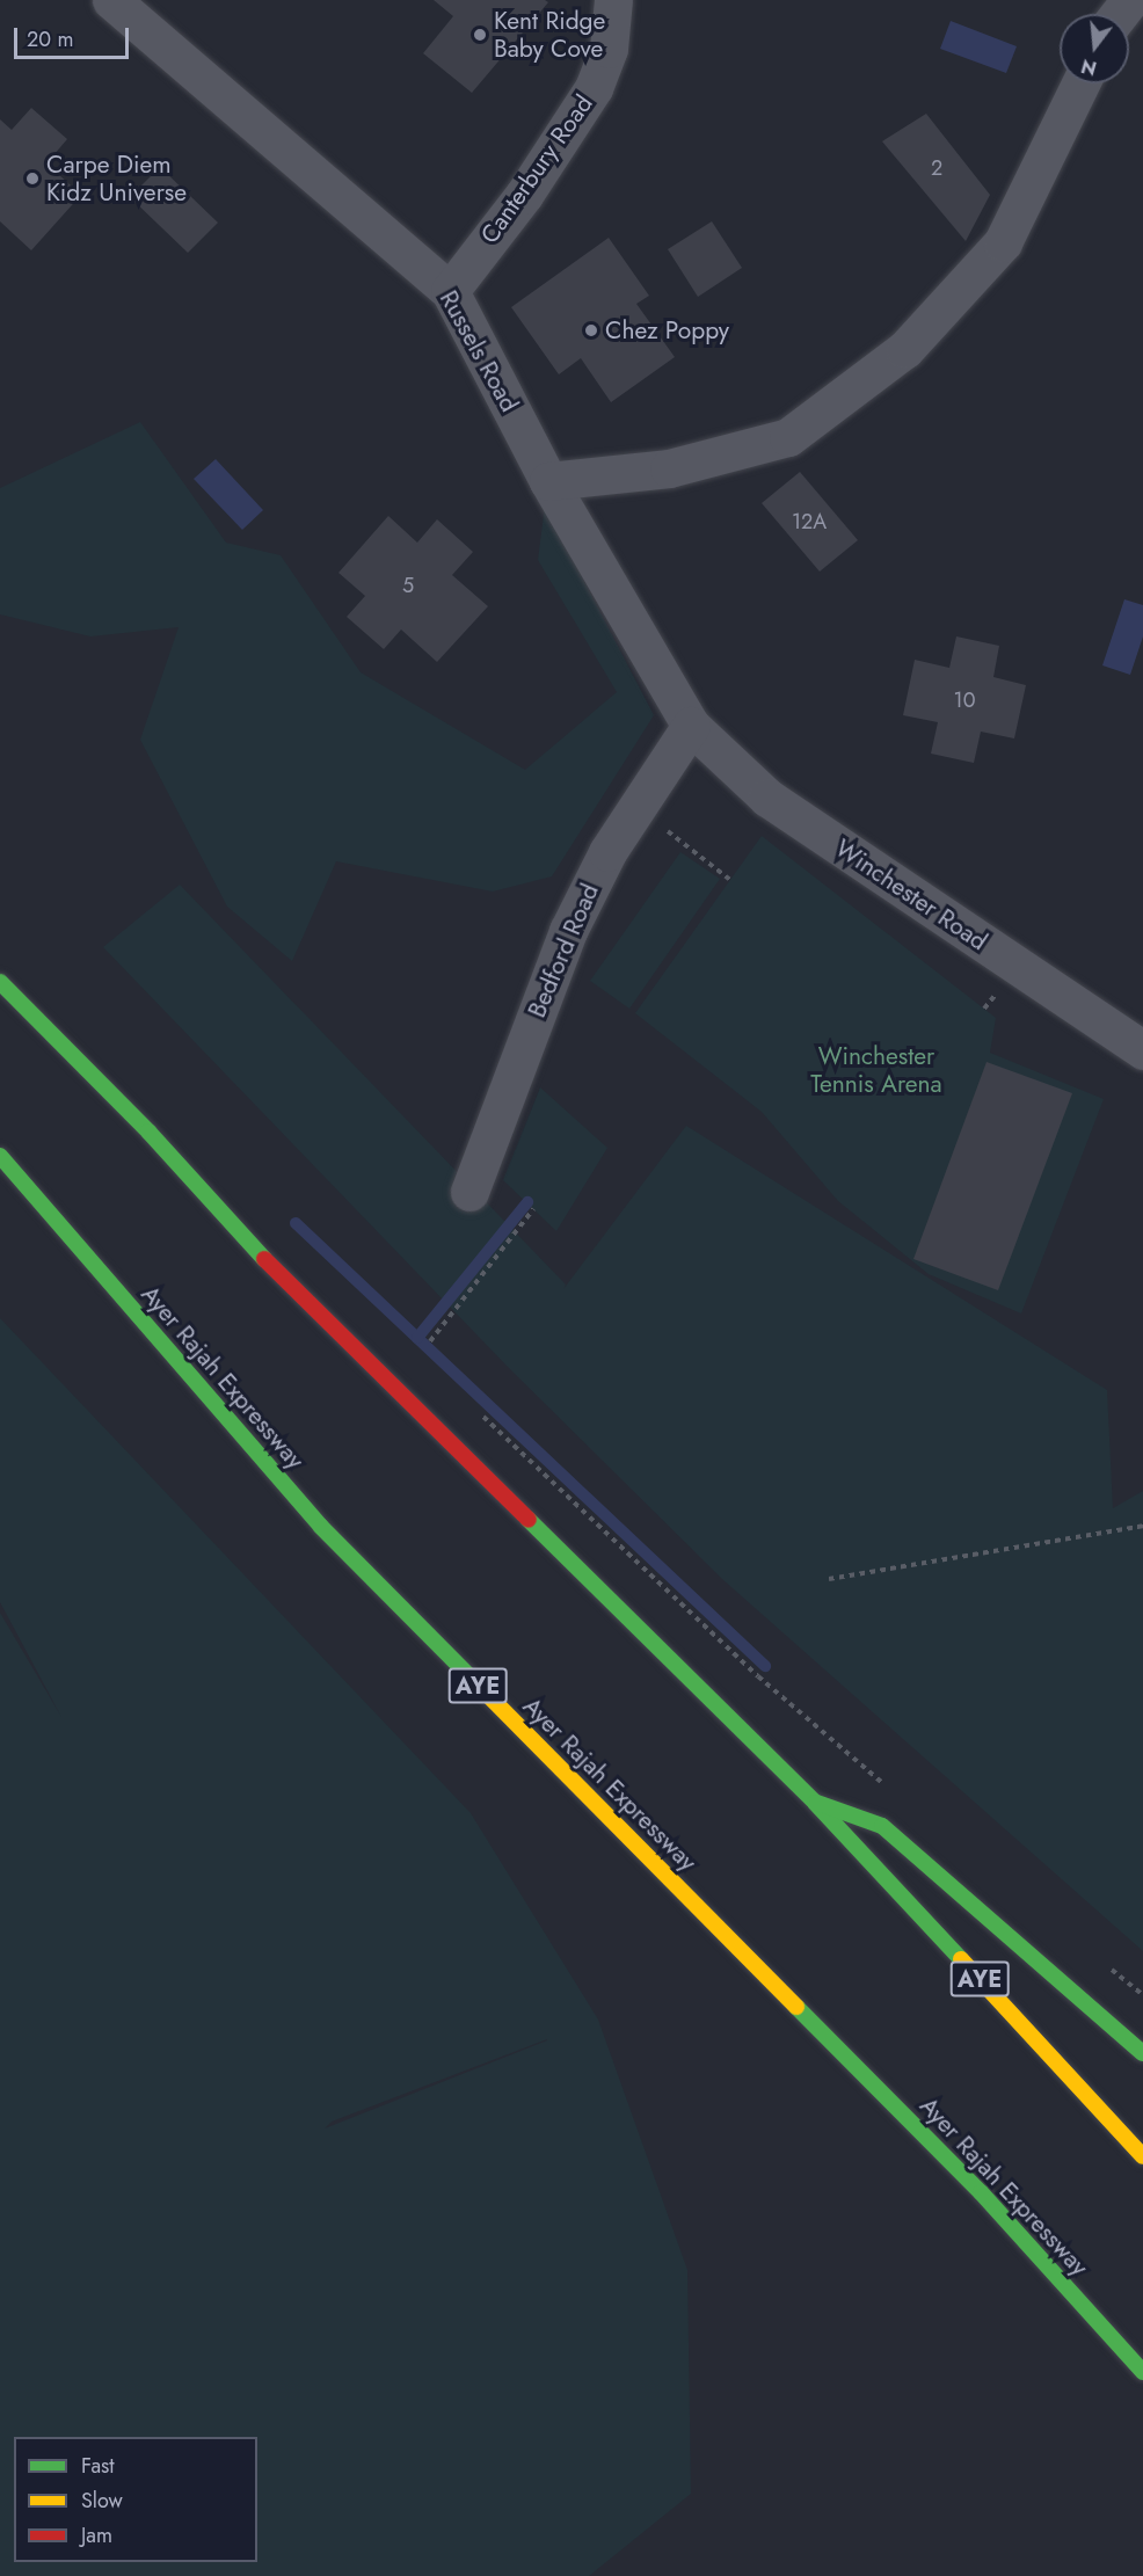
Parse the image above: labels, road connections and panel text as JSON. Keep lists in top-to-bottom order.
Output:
{
  "streets": {
    "highway": ["Ayer Rajah Expressway", "AYE"],
    "street": [
      "Canterbury Road",
      "Russels Road",
      "Winchester Road",
      "Bedford Road"
    ]
  },
  "crossings": [
    ["Canterbury Road", "Russels Road"],
    ["Russels Road", "Winchester Road"],
    ["Russels Road", "Bedford Road"],
    ["Winchester Road", "Bedford Road"]
  ],
  "parks": ["Winchester Tennis Arena"],
  "places": ["Kent Ridge Baby Cove", "Carpe Diem Kidz Universe", "Chez Poppy"],
  "house_numbers": [
    "2",
    "12A",
    "5",
    "10"
  ],
  "legend": ["Fast", "Slow", "Jam"],
  "scale_bar": "20 m",
  "north": "bottom"
}
